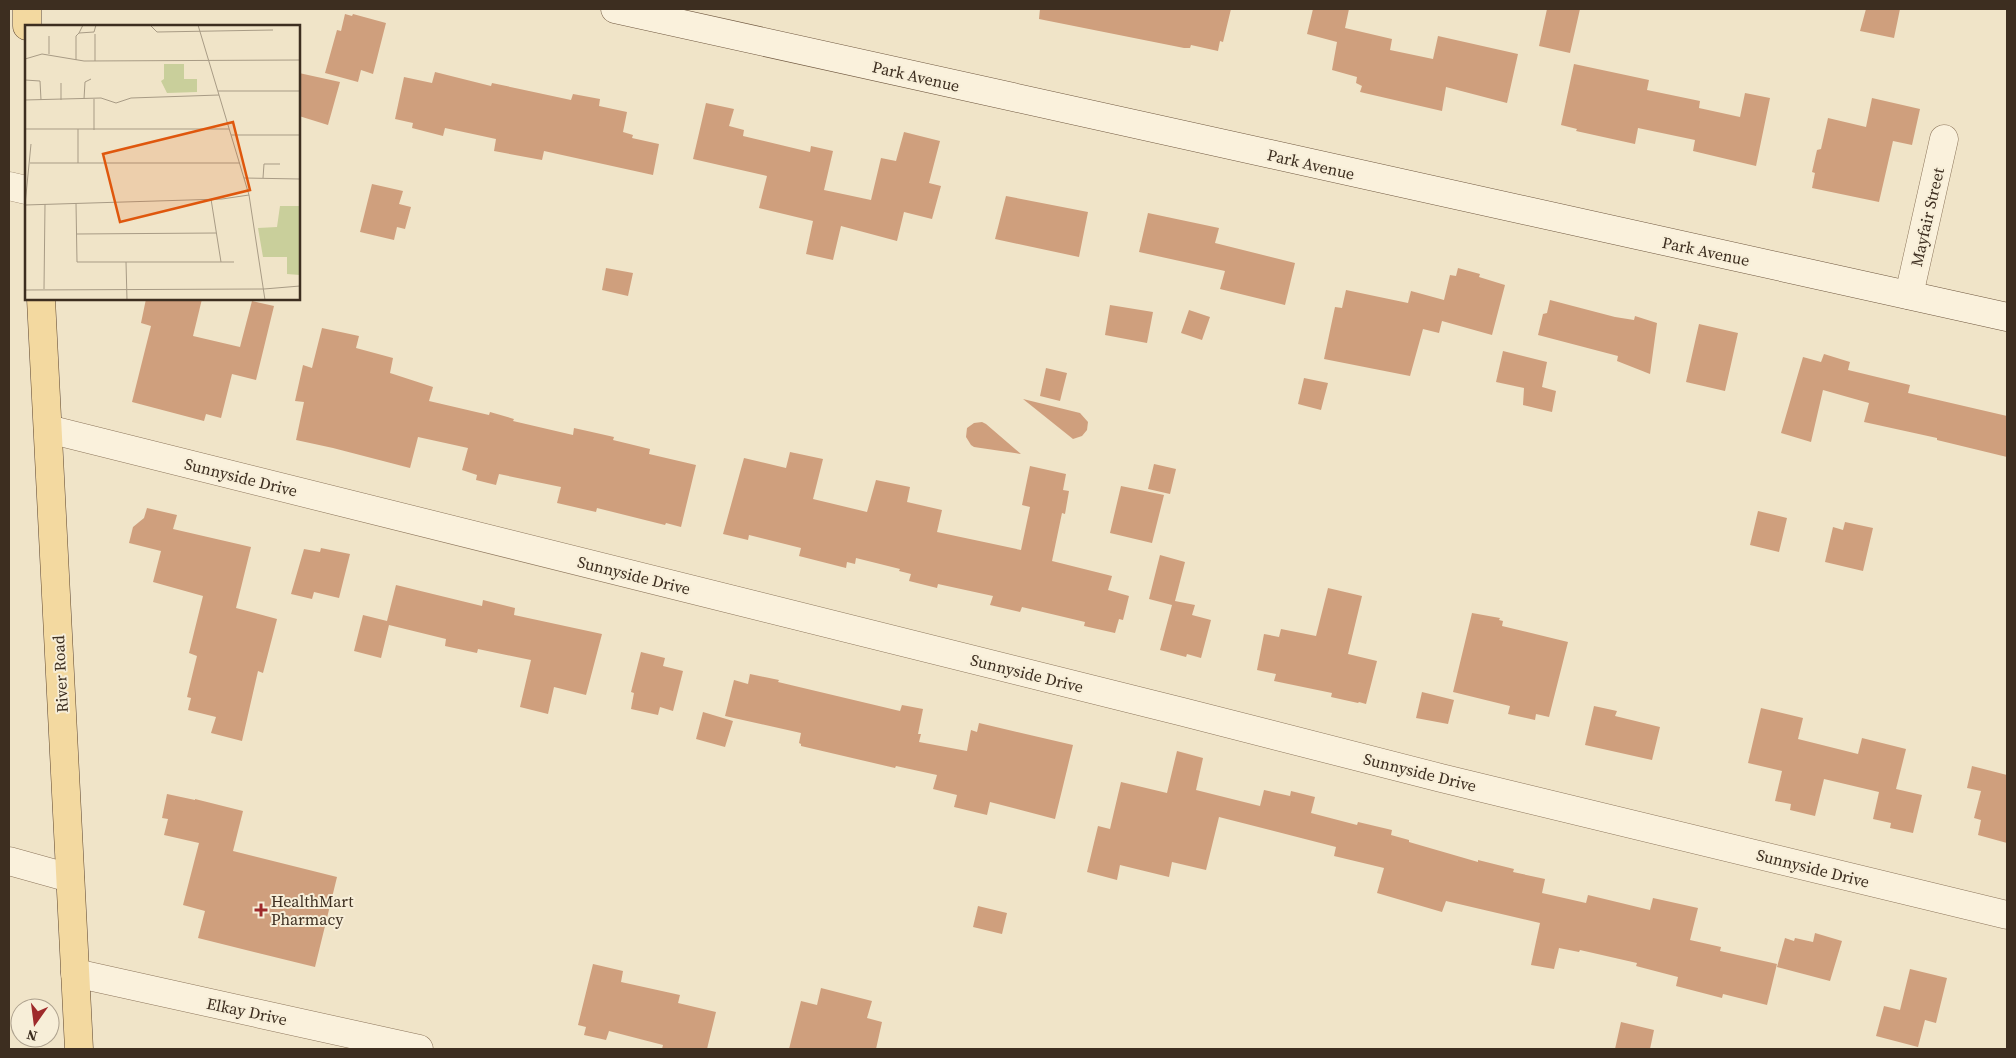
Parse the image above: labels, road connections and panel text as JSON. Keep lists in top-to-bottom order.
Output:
{
  "streets": {
    "main road": ["River Road"],
    "street": [
      "Park Avenue",
      "Mayfair Street",
      "Sunnyside Drive",
      "Elkay Drive"
    ]
  },
  "crossings": [
    ["Park Avenue", "Mayfair Street"],
    ["Sunnyside Drive", "River Road"],
    ["River Road", "Elkay Drive"]
  ],
  "places": {
    "health": ["HealthMart Pharmacy"]
  },
  "north": "bottom"
}
